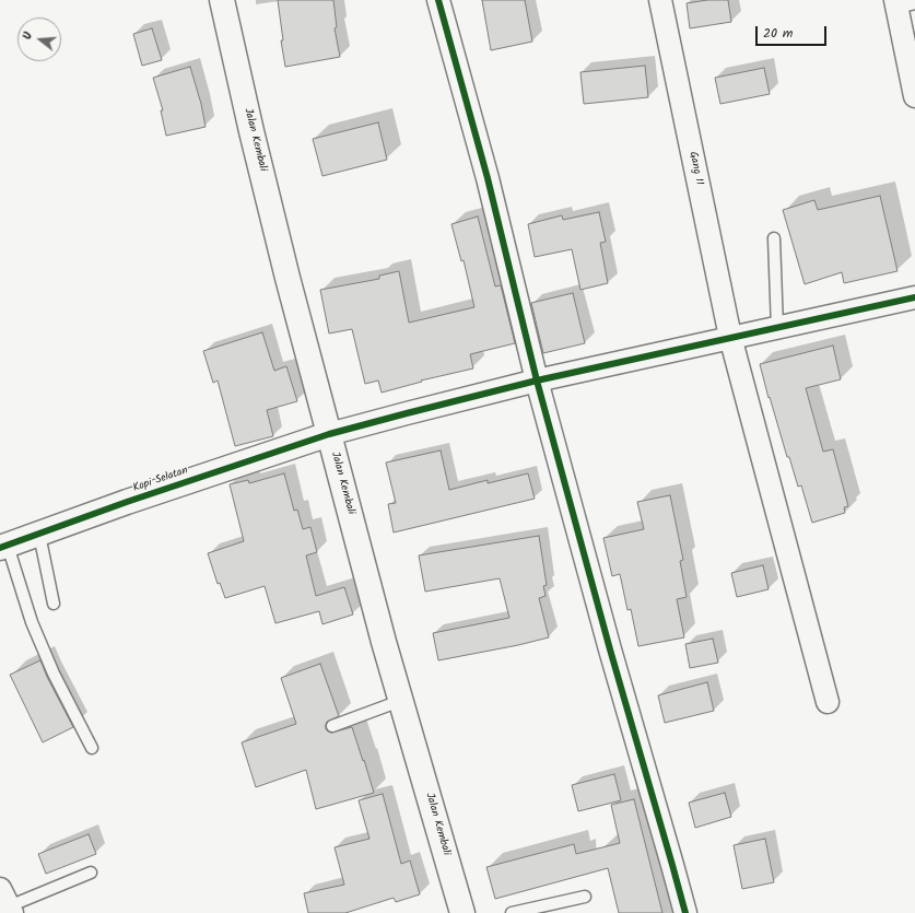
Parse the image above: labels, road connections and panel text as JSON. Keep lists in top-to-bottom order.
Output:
{
  "streets": {
    "street": ["Jalan Kembali", "Gang II", "Kopi Selatan"]
  },
  "crossings": [
    ["Jalan Kembali", "Kopi Selatan"]
  ],
  "scale_bar": "20 m",
  "north": "left"
}
